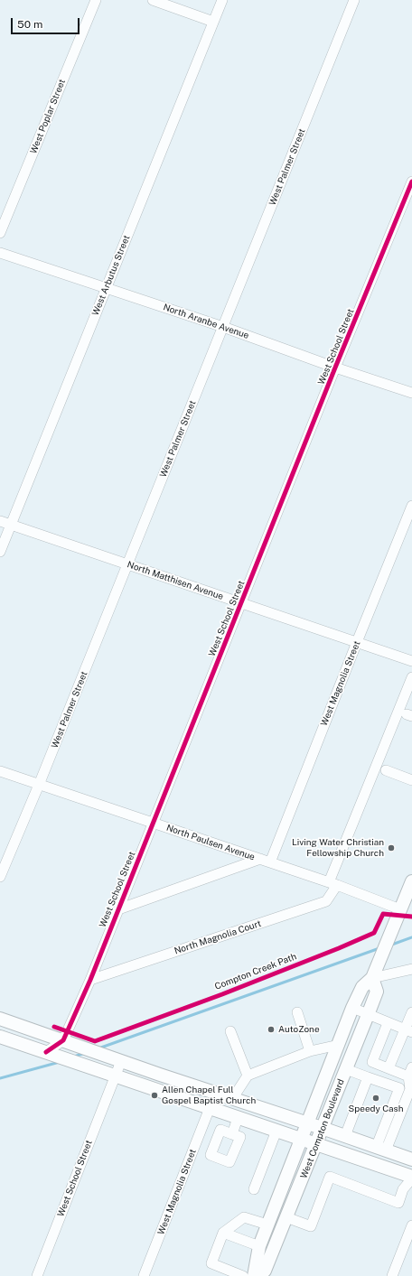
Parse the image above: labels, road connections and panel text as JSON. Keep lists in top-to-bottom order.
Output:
{
  "streets": {
    "main road": ["West Compton Boulevard"],
    "street": [
      "West Poplar Street",
      "West Palmer Street",
      "West Arbutus Street",
      "North Aranbe Avenue",
      "West School Street",
      "North Matthisen Avenue",
      "West Magnolia Street",
      "North Paulsen Avenue",
      "North Magnolia Court"
    ],
    "cycle path": ["Compton Creek Path"]
  },
  "crossings": [
    ["West Palmer Street", "North Aranbe Avenue"],
    ["West Palmer Street", "North Matthisen Avenue"],
    ["West Palmer Street", "North Paulsen Avenue"],
    ["West Arbutus Street", "North Aranbe Avenue"],
    ["West Arbutus Street", "North Matthisen Avenue"],
    ["North Aranbe Avenue", "West School Street"],
    ["West School Street", "North Matthisen Avenue"],
    ["West School Street", "North Paulsen Avenue"],
    ["West School Street", "North Magnolia Court"],
    ["North Matthisen Avenue", "West Magnolia Street"],
    ["West Magnolia Street", "North Paulsen Avenue"],
    ["North Paulsen Avenue", "North Magnolia Court"],
    ["North Paulsen Avenue", "West Compton Boulevard"]
  ],
  "places": [
    "Living Water Christian Fellowship Church",
    "AutoZone",
    "Allen Chapel Full Gospel Baptist Church",
    "Speedy Cash"
  ],
  "scale_bar": "50 m"
}
